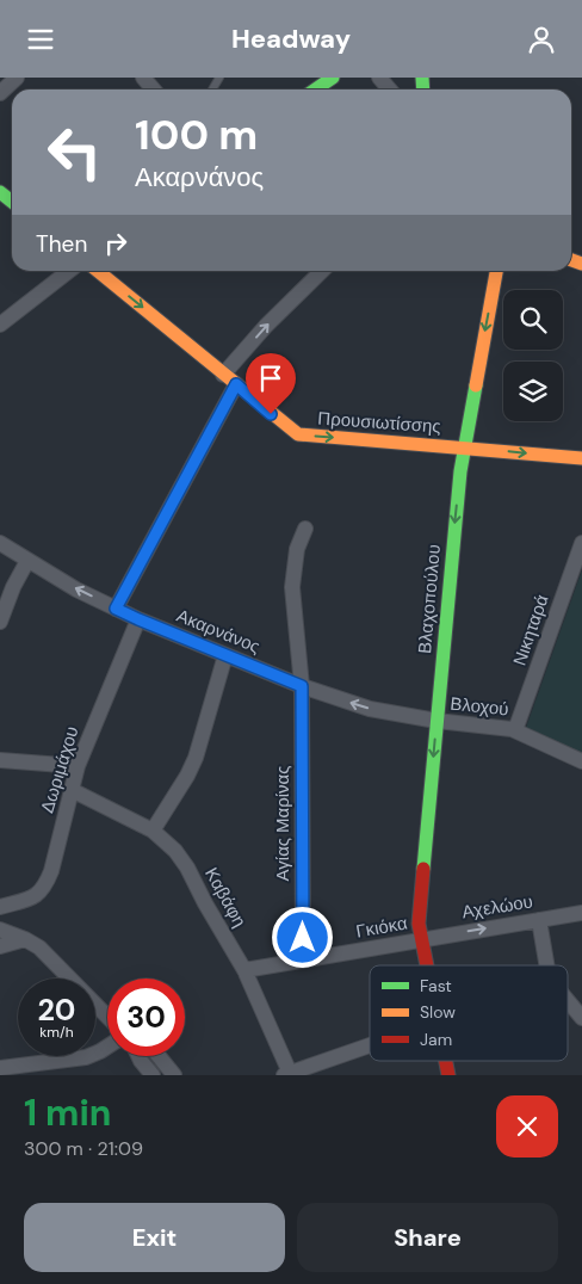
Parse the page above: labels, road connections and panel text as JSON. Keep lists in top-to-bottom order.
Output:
{
  "streets": {
    "street": [
      "Προυσιωτίσσης",
      "Βλαχοπούλου",
      "Νικηταρά",
      "Ακαρνάνος",
      "Βλοχού",
      "Δωριμάχου",
      "Αγίας Μαρίνας",
      "Καβάφη",
      "Αχελώου",
      "Γκιόκα"
    ]
  },
  "crossings": [
    ["Προυσιωτίσσης", "Βλαχοπούλου"],
    ["Βλαχοπούλου", "Ακαρνάνος"],
    ["Βλαχοπούλου", "Βλοχού"],
    ["Βλαχοπούλου", "Αχελώου"],
    ["Βλαχοπούλου", "Γκιόκα"],
    ["Νικηταρά", "Βλοχού"],
    ["Ακαρνάνος", "Βλοχού"],
    ["Ακαρνάνος", "Δωριμάχου"],
    ["Ακαρνάνος", "Αγίας Μαρίνας"],
    ["Δωριμάχου", "Καβάφη"],
    ["Αγίας Μαρίνας", "Γκιόκα"],
    ["Καβάφη", "Γκιόκα"],
    ["Αχελώου", "Γκιόκα"]
  ],
  "one_way": [
    "Προυσιωτίσσης",
    "Βλαχοπούλου",
    "Ακαρνάνος",
    "Αχελώου"
  ],
  "legend": ["Fast", "Slow", "Jam"],
  "page": {
    "header": "Headway",
    "turn": ["100 m", "Ακαρνάνος"],
    "then": "Then",
    "speed": "20 km/h",
    "limit": "30",
    "heading": ["1 min", "300 m · 21:09"],
    "buttons": ["Exit", "Share"]
  }
}
